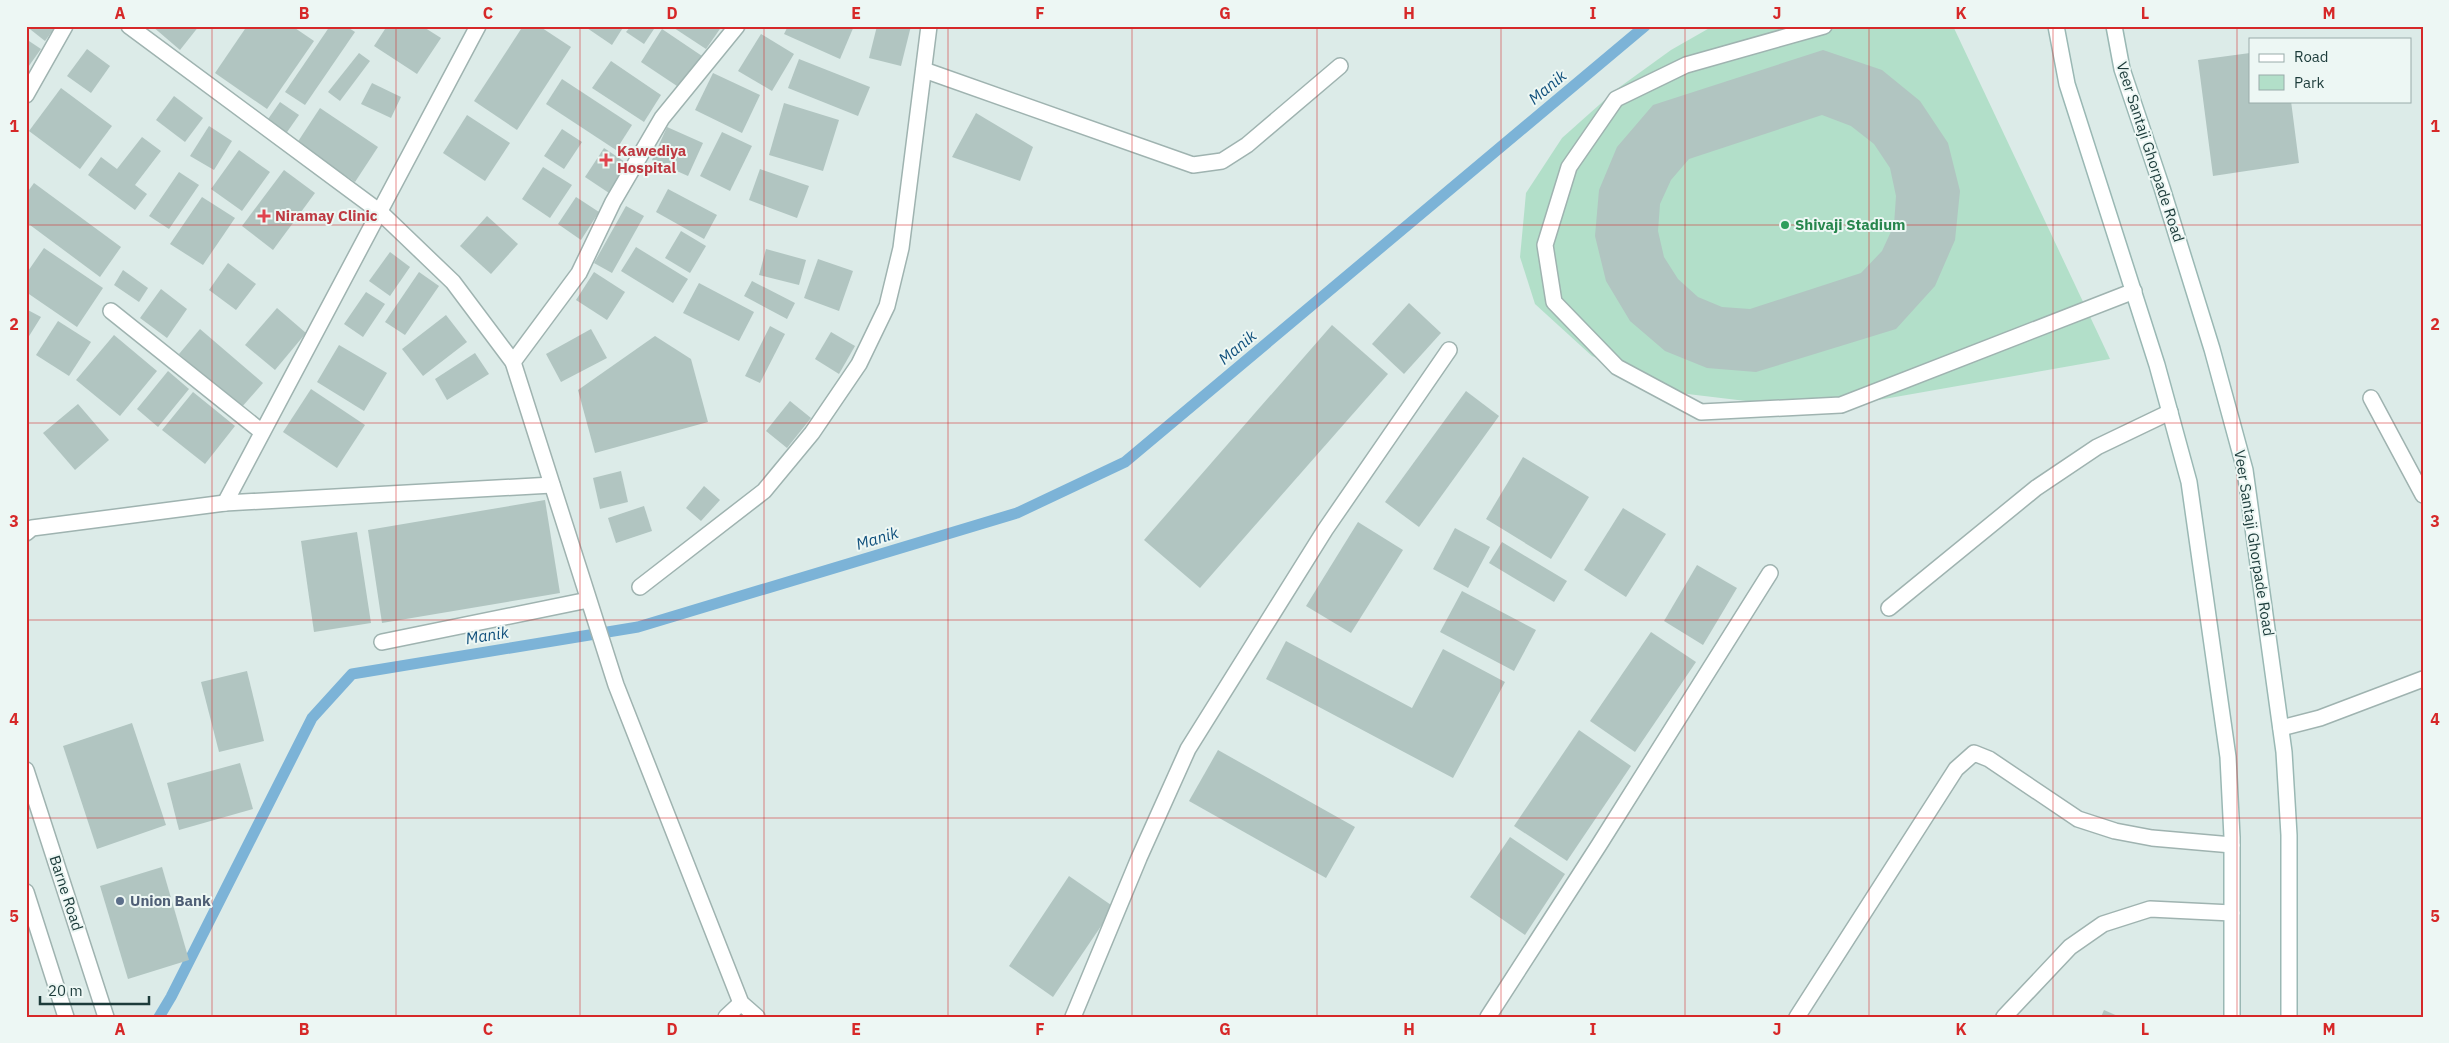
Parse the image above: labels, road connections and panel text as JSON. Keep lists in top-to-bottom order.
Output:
{
  "streets": {
    "street": ["Veer Santaji Ghorpade Road", "Barne Road"]
  },
  "water": ["Manik"],
  "places": {
    "health": ["Kawediya Hospital", "Niramay Clinic"],
    "other": ["Shivaji Stadium", "Union Bank"]
  },
  "legend": ["Road", "Park"],
  "scale_bar": "20 m",
  "grid": {
    "columns": [
      "A",
      "B",
      "C",
      "D",
      "E",
      "F",
      "G",
      "H",
      "I",
      "J",
      "K",
      "L",
      "M"
    ],
    "rows": [
      "1",
      "2",
      "3",
      "4",
      "5"
    ]
  }
}
